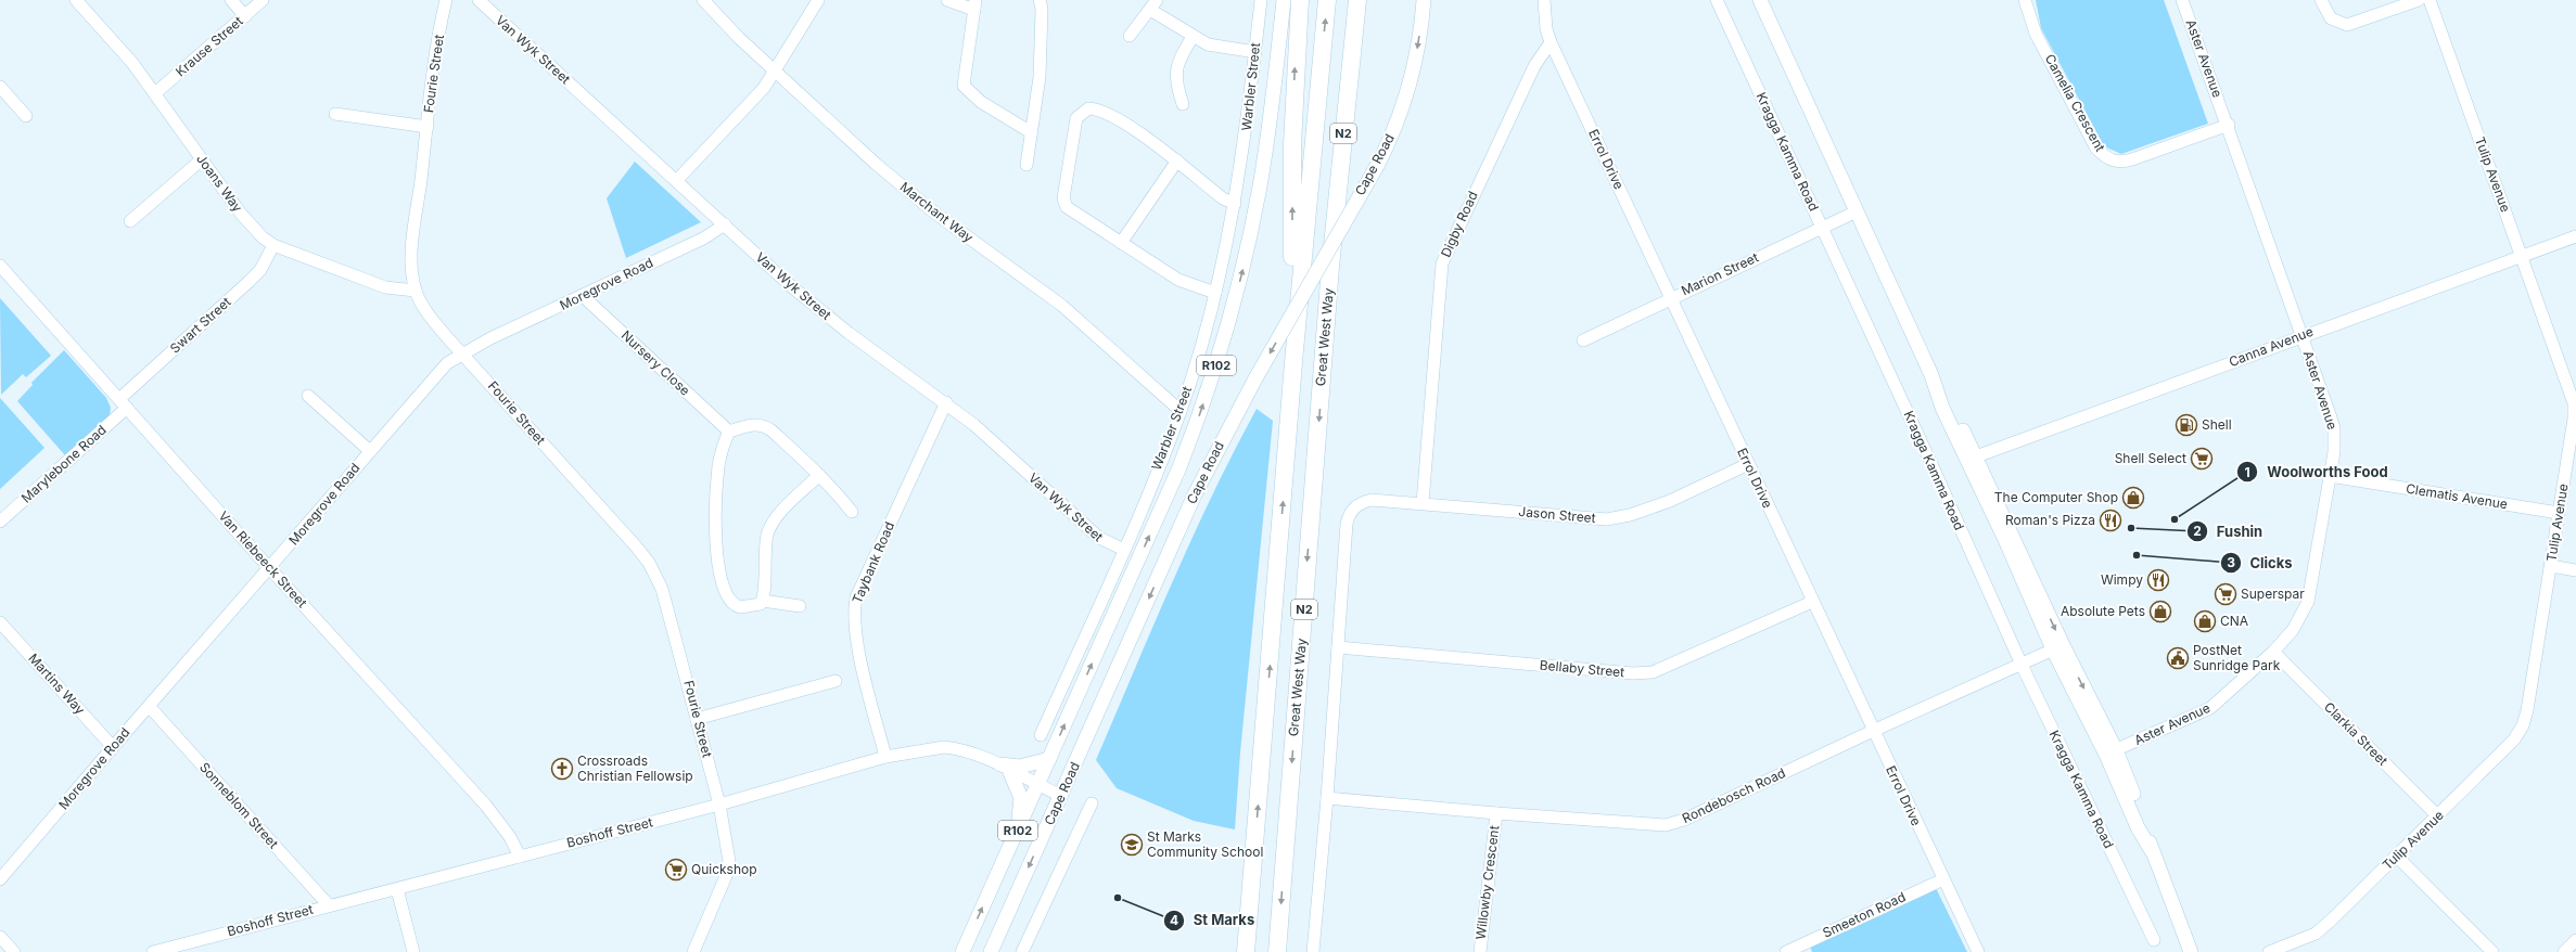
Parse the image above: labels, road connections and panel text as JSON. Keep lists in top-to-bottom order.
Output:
{
  "streets": {
    "highway": ["N2", "Great West Way"],
    "main road": ["Cape Road", "R102"],
    "street": [
      "Krause Street",
      "Van Wyk Street",
      "Aster Avenue",
      "Fourie Street",
      "Warbler Street",
      "Camelia Crescent",
      "Kragga Kamma Road",
      "Errol Drive",
      "Tulip Avenue",
      "Joans Way",
      "Marchant Way",
      "Digby Road",
      "Marion Street",
      "Moregrove Road",
      "Swart Street",
      "Canna Avenue",
      "Nursery Close",
      "Marylebone Road",
      "Clematis Avenue",
      "Jason Street",
      "Van Riebeeck Street",
      "Taybank Road",
      "Bellaby Street",
      "Martins Way",
      "Clarkia Street",
      "Rondebosch Road",
      "Sonneblom Street",
      "Boshoff Street",
      "Willowby Crescent",
      "Smeeton Road"
    ]
  },
  "crossings": [
    ["Krause Street", "Joans Way"],
    ["Van Wyk Street", "Warbler Street"],
    ["Van Wyk Street", "Moregrove Road"],
    ["Van Wyk Street", "Taybank Road"],
    ["Aster Avenue", "Camelia Crescent"],
    ["Aster Avenue", "Canna Avenue"],
    ["Aster Avenue", "Clematis Avenue"],
    ["Aster Avenue", "Clarkia Street"],
    ["Fourie Street", "Joans Way"],
    ["Fourie Street", "Moregrove Road"],
    ["Fourie Street", "Boshoff Street"],
    ["Warbler Street", "Marchant Way"],
    ["N2", "Great West Way"],
    ["Kragga Kamma Road", "Marion Street"],
    ["Kragga Kamma Road", "Rondebosch Road"],
    ["Errol Drive", "Digby Road"],
    ["Errol Drive", "Marion Street"],
    ["Errol Drive", "Jason Street"],
    ["Errol Drive", "Bellaby Street"],
    ["Errol Drive", "Rondebosch Road"],
    ["Errol Drive", "Smeeton Road"],
    ["Cape Road", "Boshoff Street"],
    ["Tulip Avenue", "Canna Avenue"],
    ["Tulip Avenue", "Clematis Avenue"],
    ["Tulip Avenue", "Clarkia Street"],
    ["Joans Way", "Swart Street"],
    ["Digby Road", "Jason Street"],
    ["Moregrove Road", "Nursery Close"],
    ["Moregrove Road", "Van Riebeeck Street"],
    ["Moregrove Road", "Martins Way"],
    ["Moregrove Road", "Sonneblom Street"],
    ["Swart Street", "Marylebone Road"],
    ["Swart Street", "Van Riebeeck Street"],
    ["Marylebone Road", "Van Riebeeck Street"],
    ["Jason Street", "Bellaby Street"],
    ["Van Riebeeck Street", "Boshoff Street"],
    ["Taybank Road", "Boshoff Street"],
    ["Rondebosch Road", "Willowby Crescent"],
    ["Sonneblom Street", "Boshoff Street"]
  ],
  "places": {
    "fuel station": ["Shell"],
    "supermarket": ["Shell Select", "Superspar", "Quickshop"],
    "shop": ["The Computer Shop", "Absolute Pets", "CNA"],
    "other": [
      "Woolworths Food",
      "Fushin",
      "Clicks",
      "St Marks"
    ],
    "restaurant": ["Roman's Pizza", "Wimpy"],
    "public building": ["PostNet Sunridge Park"],
    "church": ["Crossroads Christian Fellowsip"],
    "school or university": ["St Marks Community School"]
  }
}
